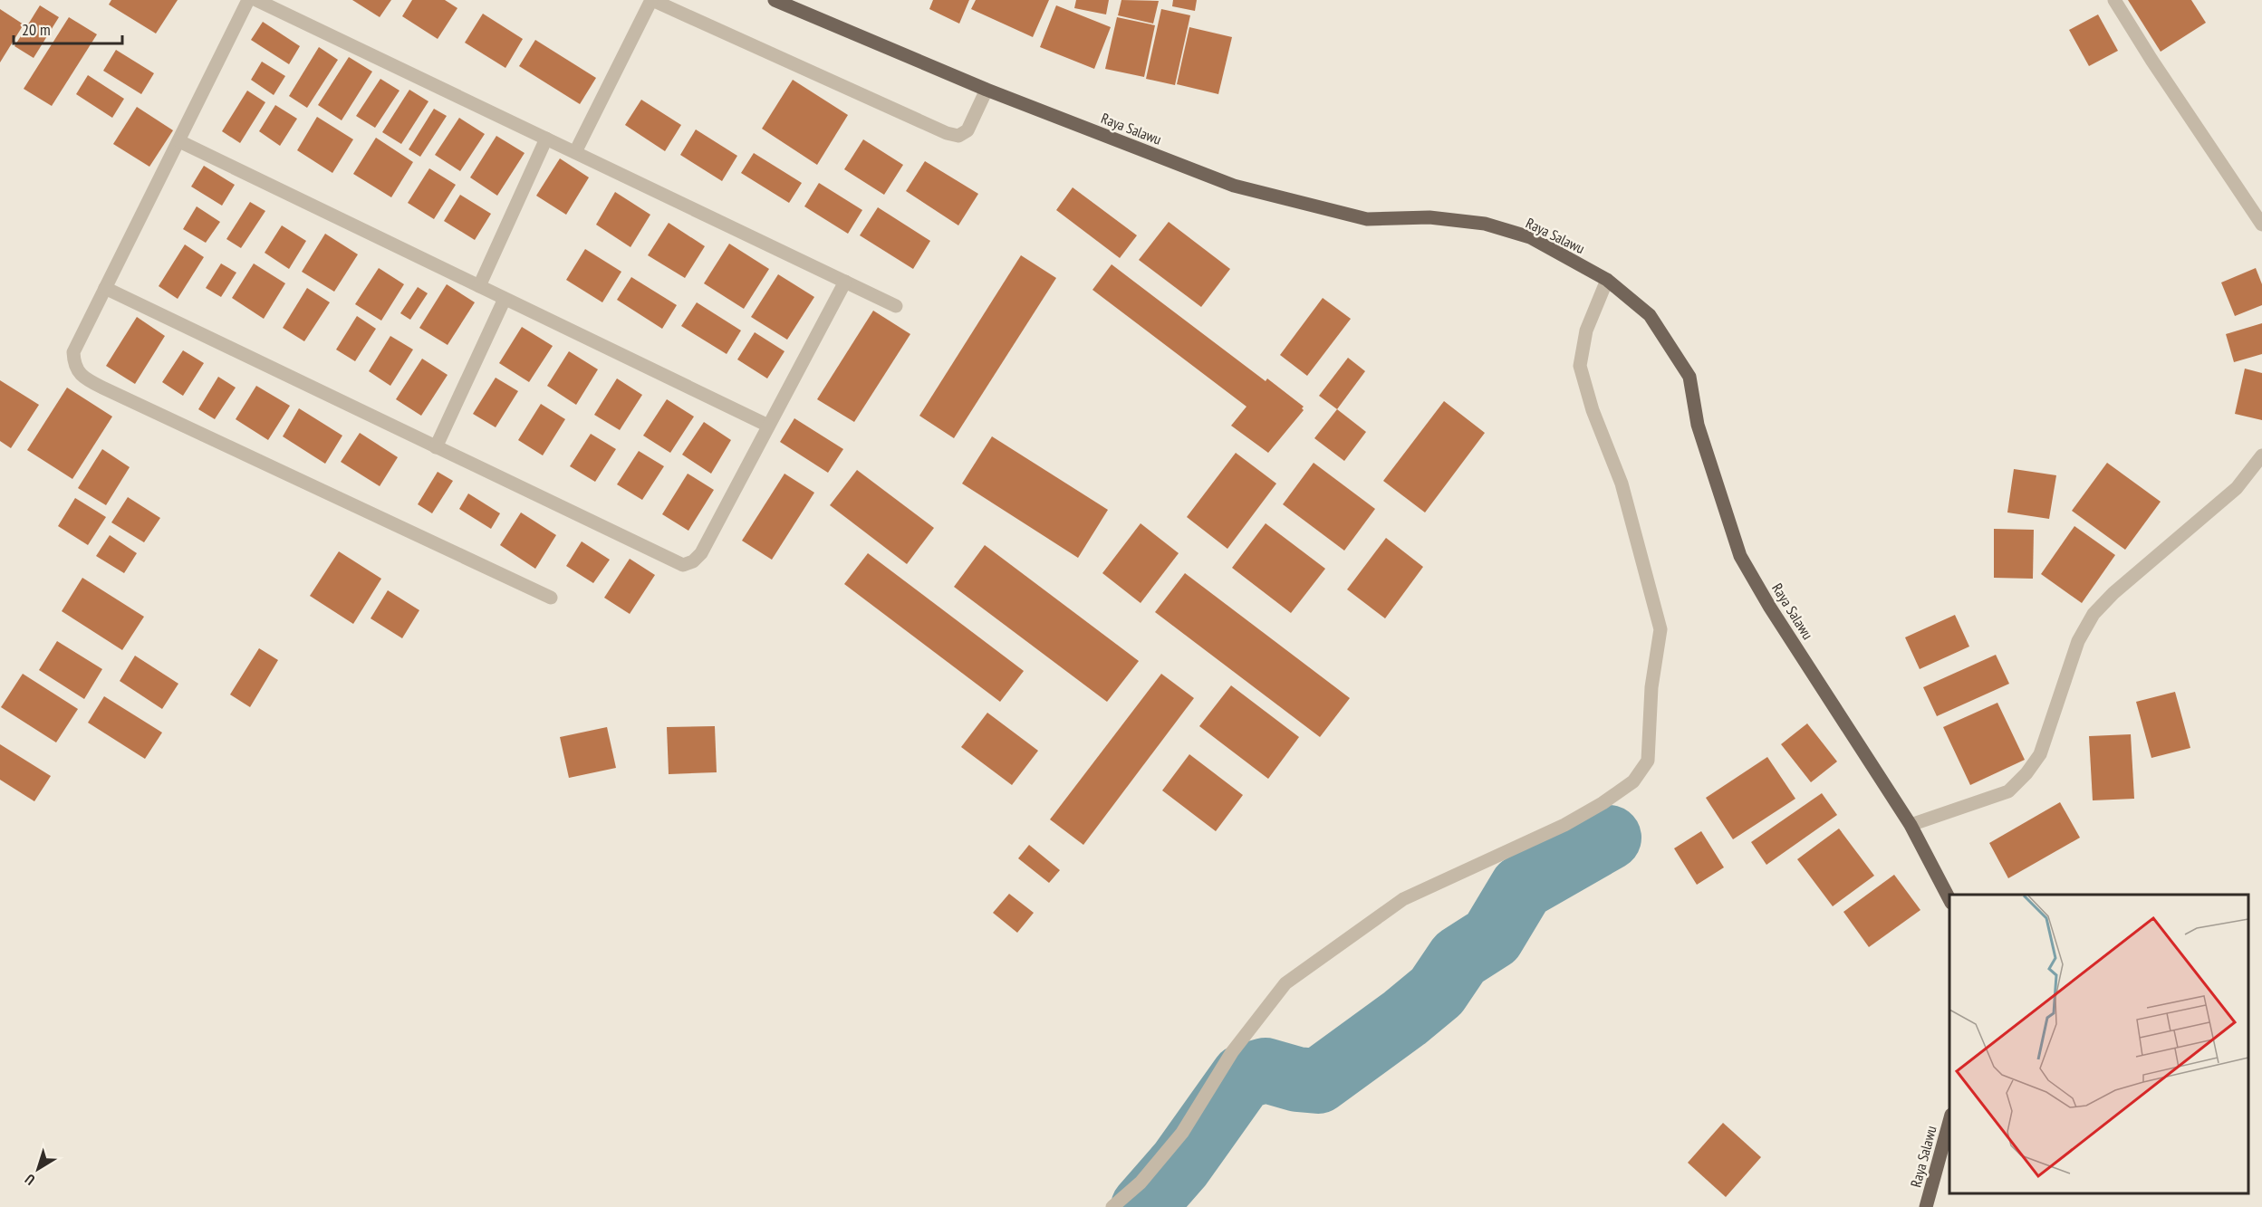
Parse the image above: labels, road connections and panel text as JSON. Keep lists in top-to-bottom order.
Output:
{
  "streets": {
    "main road": ["Raya Salawu"]
  },
  "scale_bar": "20 m",
  "north": "bottom left"
}
